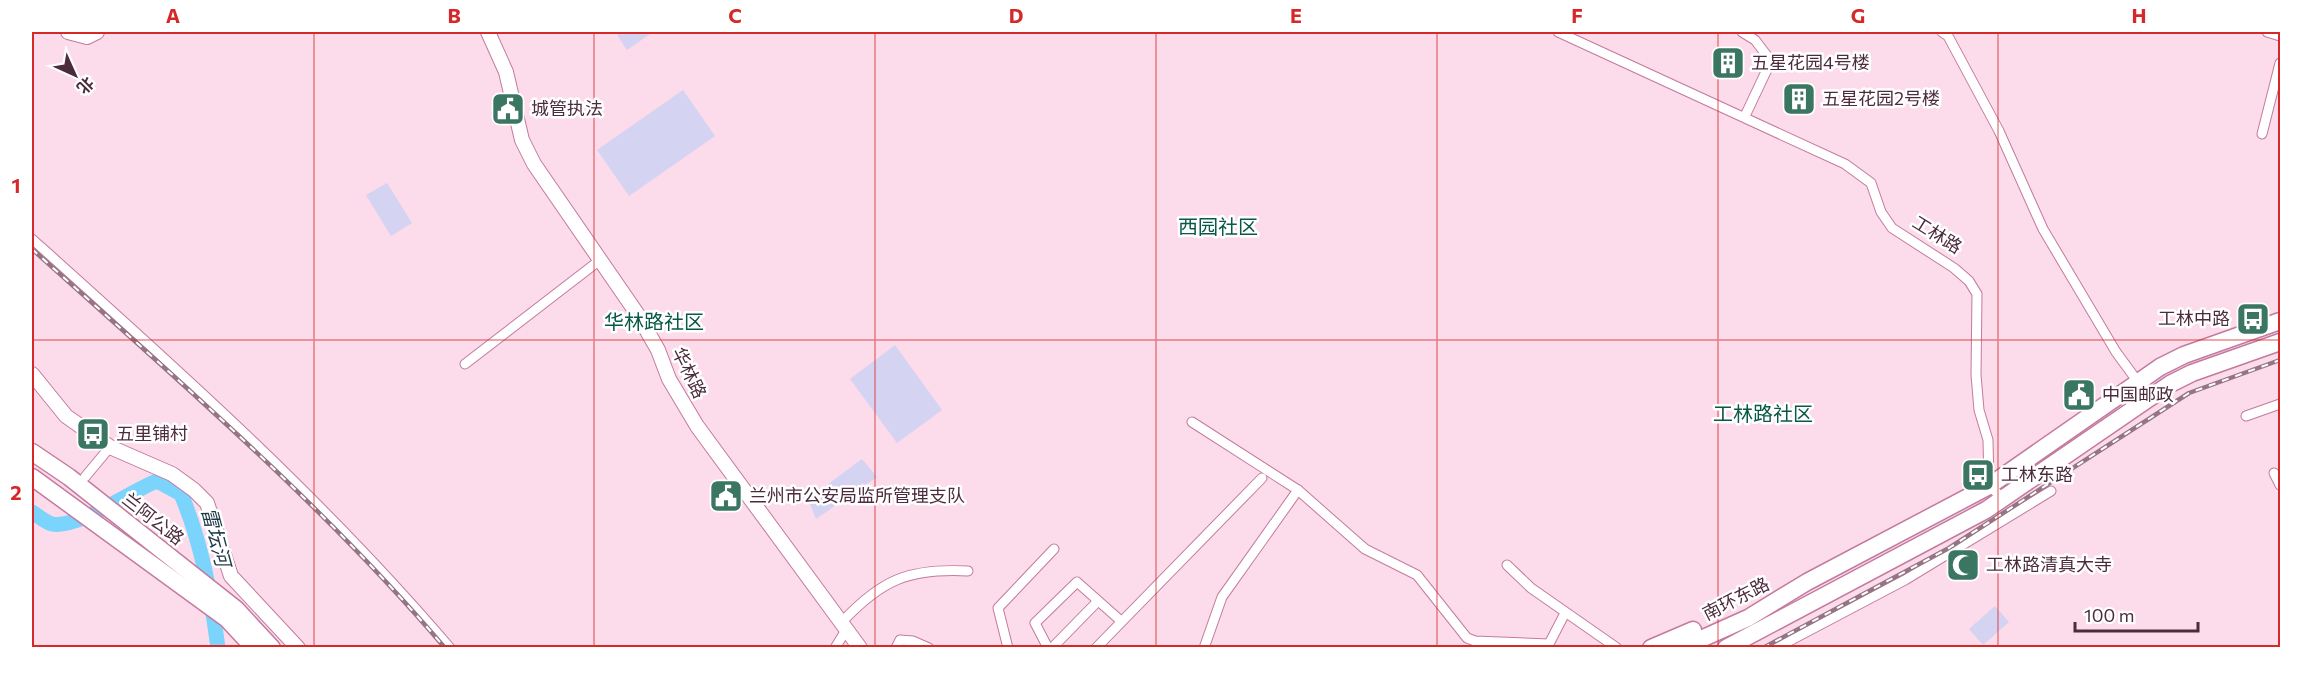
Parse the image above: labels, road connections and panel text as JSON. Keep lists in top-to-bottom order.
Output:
{
  "streets": {
    "highway": ["兰阿公路", "南环东路"],
    "street": ["工林路", "华林路"]
  },
  "districts": ["西园社区", "华林路社区", "工林路社区"],
  "water": ["雷坛河"],
  "places": {
    "building": ["五星花园4号楼", "五星花园2号楼"],
    "public building": ["城管执法", "中国邮政", "兰州市公安局监所管理支队"],
    "bus stop": ["工林中路", "五里铺村", "工林东路"],
    "mosque": ["工林路清真大寺"]
  },
  "scale_bar": "100 m",
  "north": "bottom right",
  "grid": {
    "columns": [
      "A",
      "B",
      "C",
      "D",
      "E",
      "F",
      "G",
      "H"
    ],
    "rows": ["1", "2"]
  }
}
